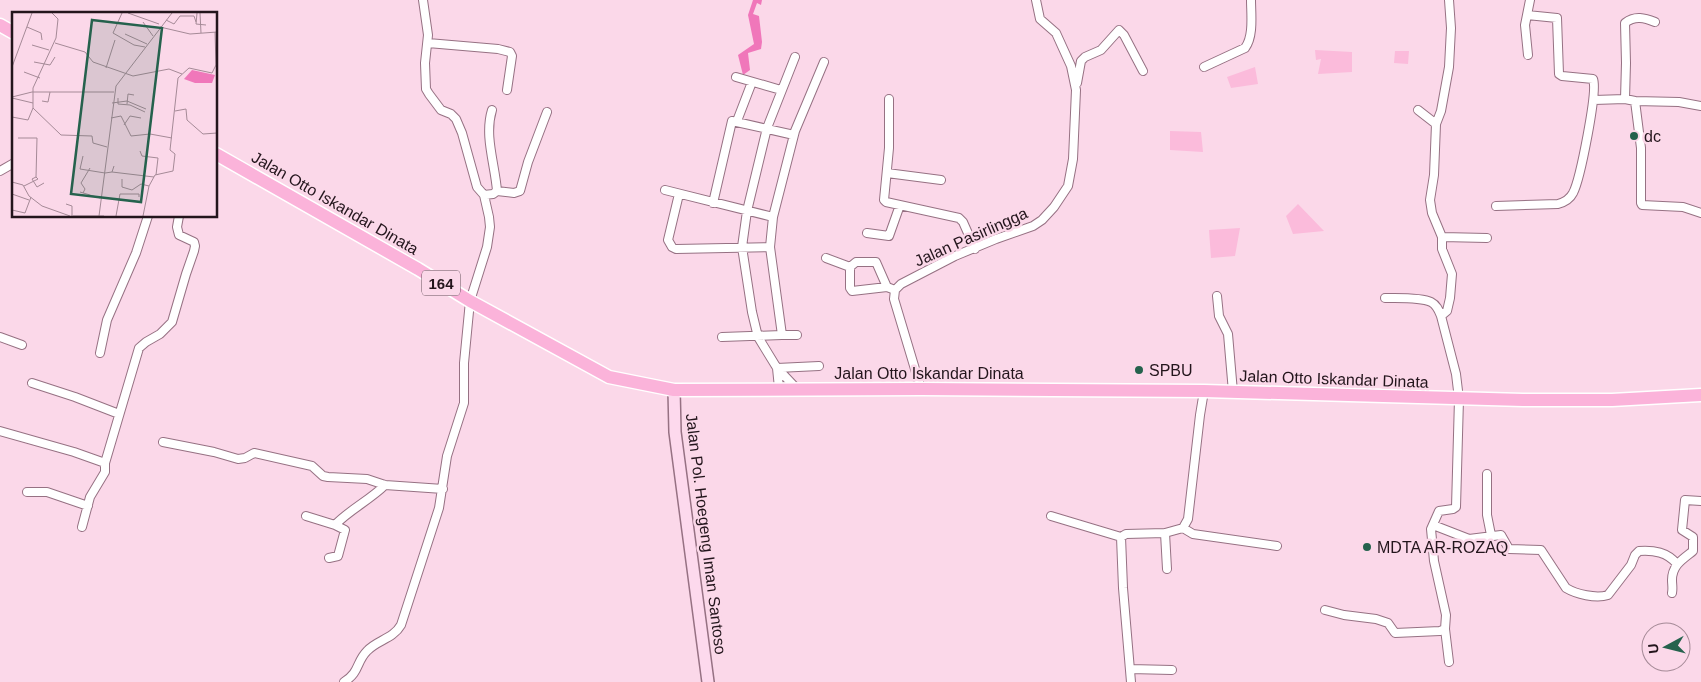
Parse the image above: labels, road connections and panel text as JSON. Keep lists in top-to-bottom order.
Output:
{
  "streets": {
    "main road": ["Jalan Otto Iskandar Dinata", "164"],
    "street": ["Jalan Pasirlingga", "Jalan Pol. Hoegeng Iman Santoso"]
  },
  "crossings": [
    ["Jalan Otto Iskandar Dinata", "Jalan Pol. Hoegeng Iman Santoso"]
  ],
  "places": ["dc", "SPBU", "MDTA AR-ROZAQ"],
  "north": "left"
}
